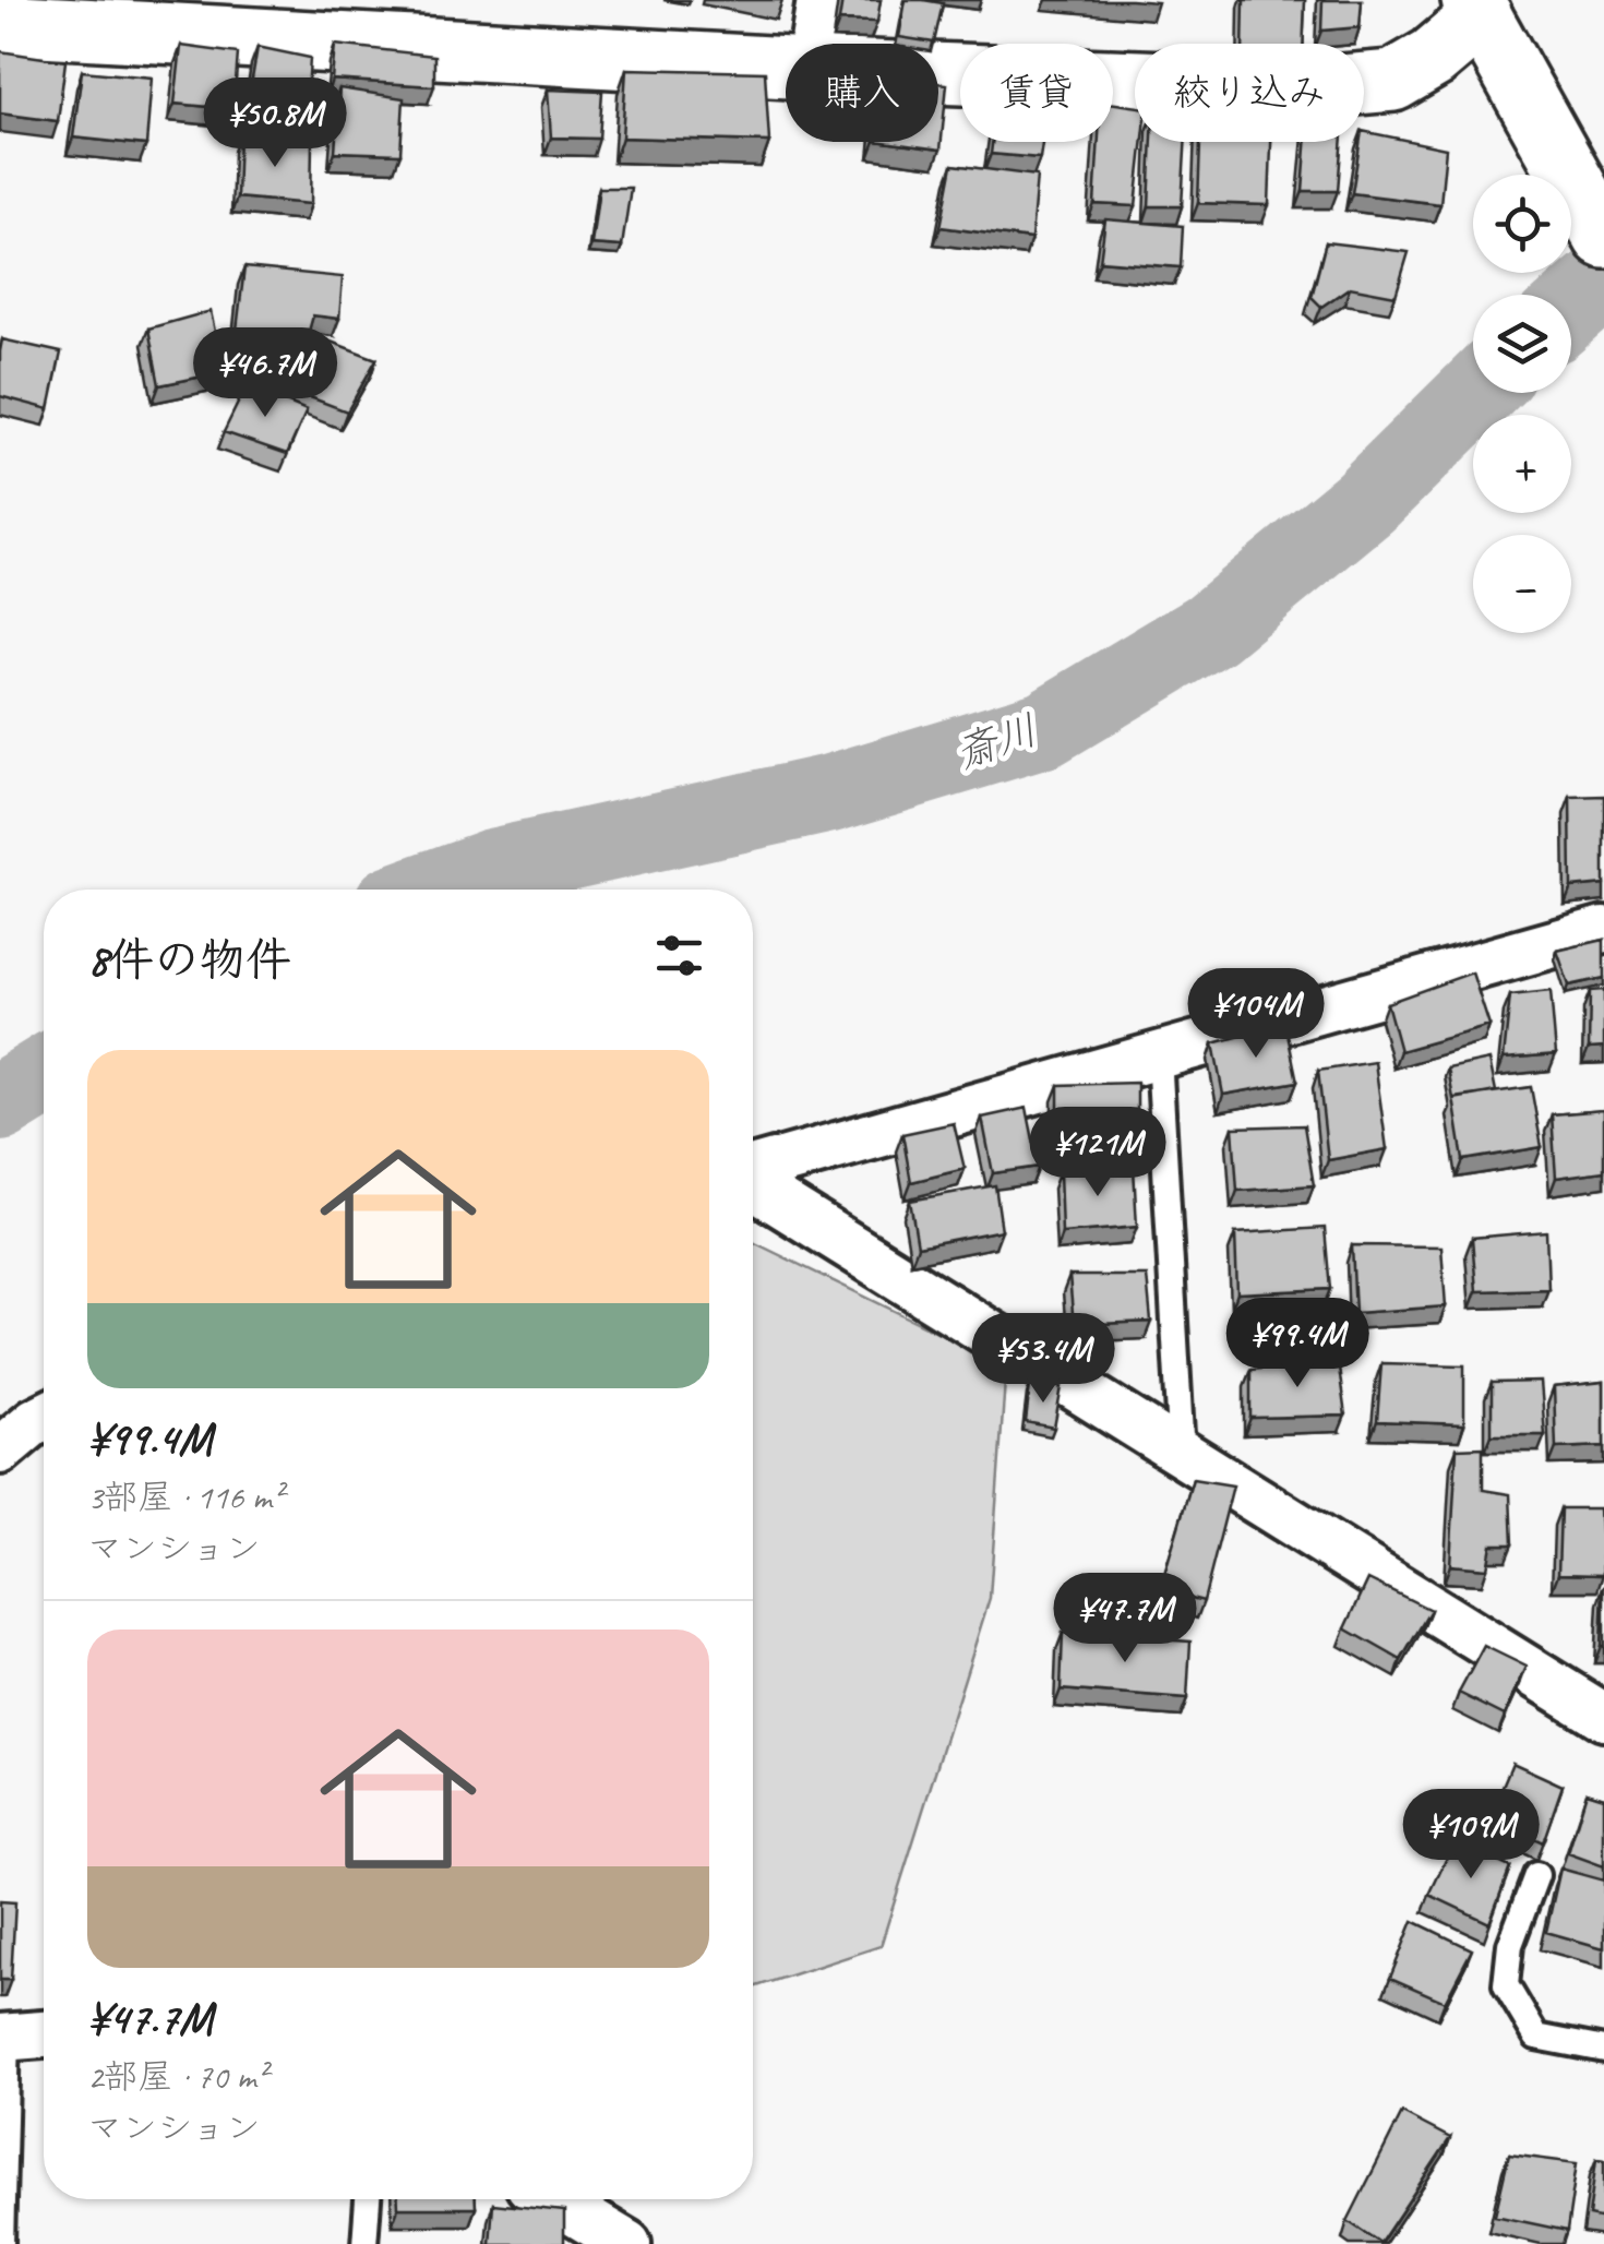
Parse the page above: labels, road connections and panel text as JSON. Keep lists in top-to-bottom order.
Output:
{
  "water": ["斎川"],
  "page": {
    "chip": ["購入", "賃貸", "絞り込み"],
    "price": [
      "¥50.8M",
      "¥46.7M",
      "¥104M",
      "¥121M",
      "¥99.4M",
      "¥53.4M",
      "¥47.7M",
      "¥109M"
    ],
    "map_buttons": ["+", "−"],
    "heading": "8件の物件",
    "list": [
      {
        "name": "¥99.4M",
        "note": "3部屋 · 116 m² · マンション"
      },
      {
        "name": "¥47.7M",
        "note": "2部屋 · 70 m² · マンション"
      }
    ]
  }
}
